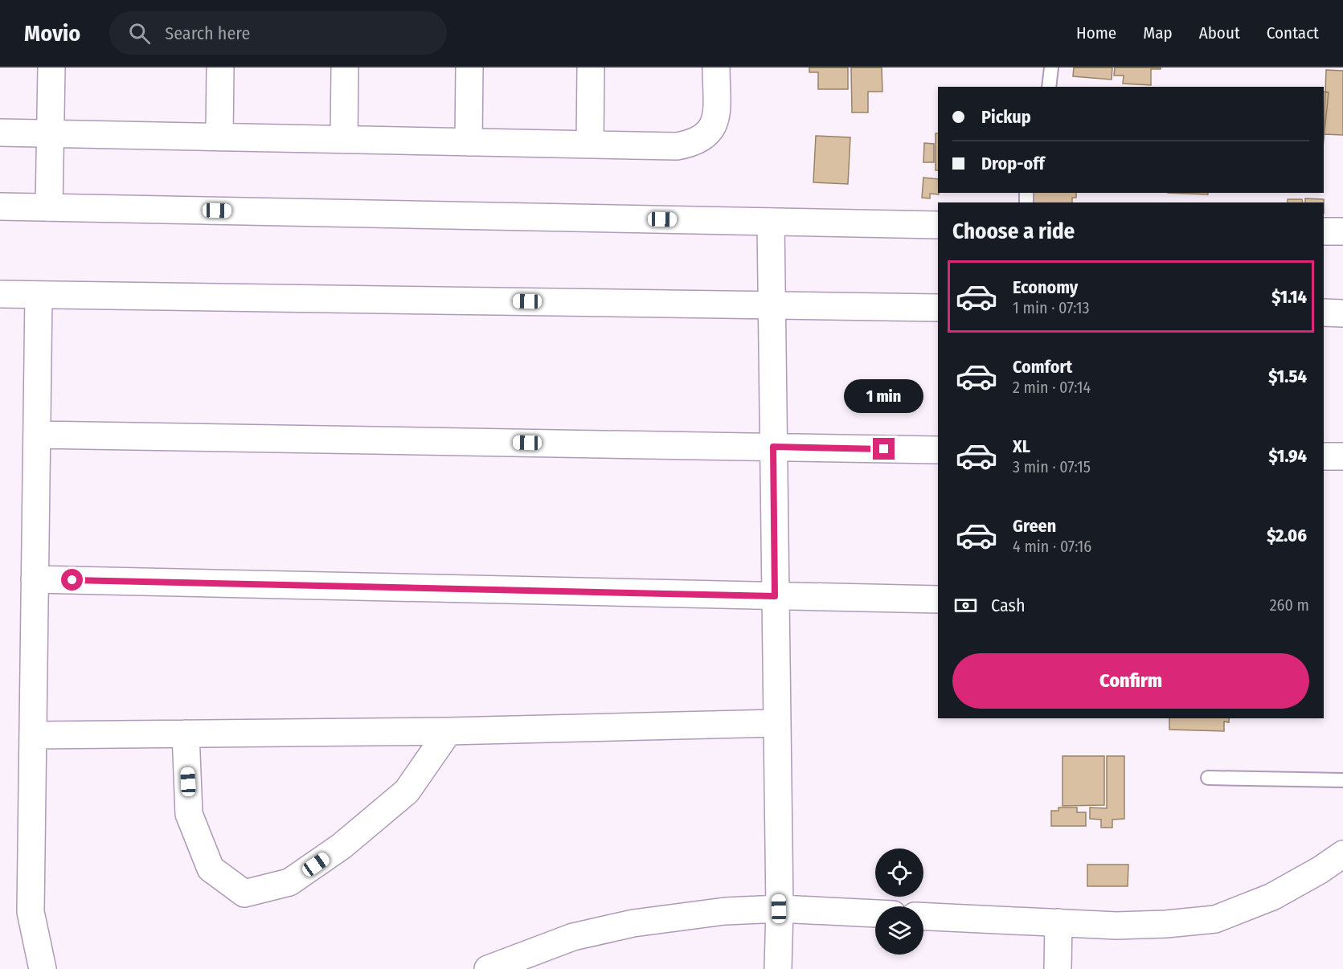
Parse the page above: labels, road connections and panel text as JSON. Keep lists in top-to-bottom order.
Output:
{
  "page": {
    "header": "Movio",
    "search": "Search here",
    "nav": [
      "Home",
      "Map",
      "About",
      "Contact"
    ],
    "banner": ["Pickup", "Drop-off"],
    "heading": "Choose a ride",
    "list": [
      {
        "name": "Economy",
        "note": "1 min · 07:13",
        "value": "$1.14"
      },
      {
        "name": "Comfort",
        "note": "2 min · 07:14",
        "value": "$1.54"
      },
      {
        "name": "XL",
        "note": "3 min · 07:15",
        "value": "$1.94"
      },
      {
        "name": "Green",
        "note": "4 min · 07:16",
        "value": "$2.06"
      }
    ],
    "bubble": "1 min",
    "pay": ["Cash", "260 m"],
    "buttons": "Confirm"
  }
}
